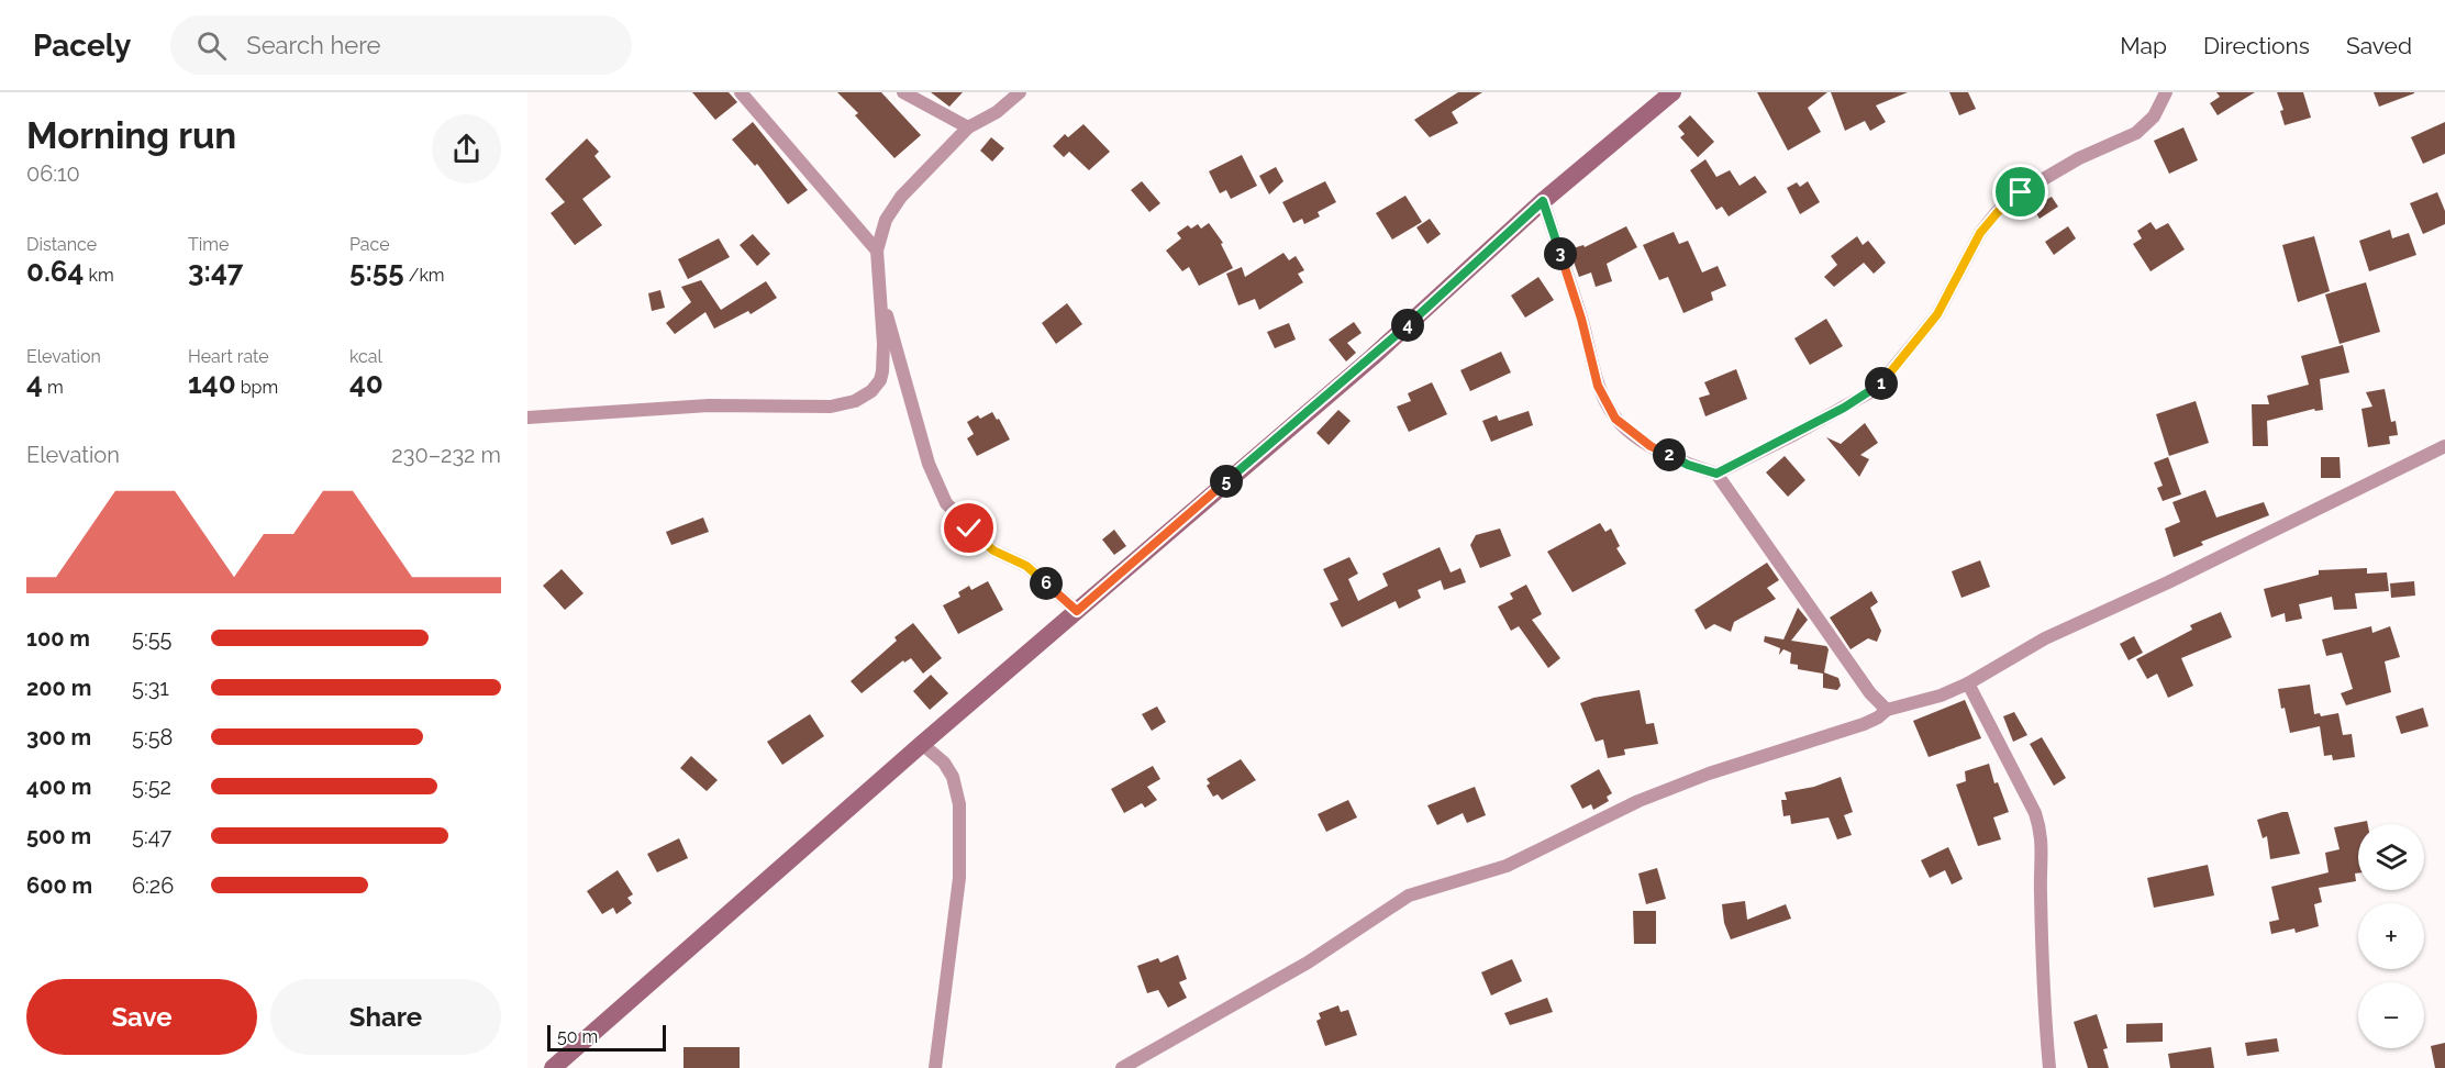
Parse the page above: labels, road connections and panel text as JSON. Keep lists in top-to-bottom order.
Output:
{
  "scale_bar": "50 m",
  "page": {
    "header": "Pacely",
    "search": "Search here",
    "nav": ["Map", "Directions", "Saved"],
    "heading": ["Morning run", "06:10"],
    "stats": [
      ["Distance", "0.64 km"],
      ["Time", "3:47"],
      ["Pace", "5:55 /km"],
      ["Elevation", "4 m"],
      ["Heart rate", "140 bpm"],
      ["kcal", "40"]
    ],
    "pins": [
      "3",
      "4",
      "1",
      "2",
      "5",
      "6"
    ],
    "chart": ["Elevation", "230–232 m"],
    "list": [
      {
        "name": "100 m",
        "note": "5:55"
      },
      {
        "name": "200 m",
        "note": "5:31"
      },
      {
        "name": "300 m",
        "note": "5:58"
      },
      {
        "name": "400 m",
        "note": "5:52"
      },
      {
        "name": "500 m",
        "note": "5:47"
      },
      {
        "name": "600 m",
        "note": "6:26"
      }
    ],
    "map_buttons": ["+", "−"],
    "buttons": ["Save", "Share"],
    "scale": "50 m"
  }
}
